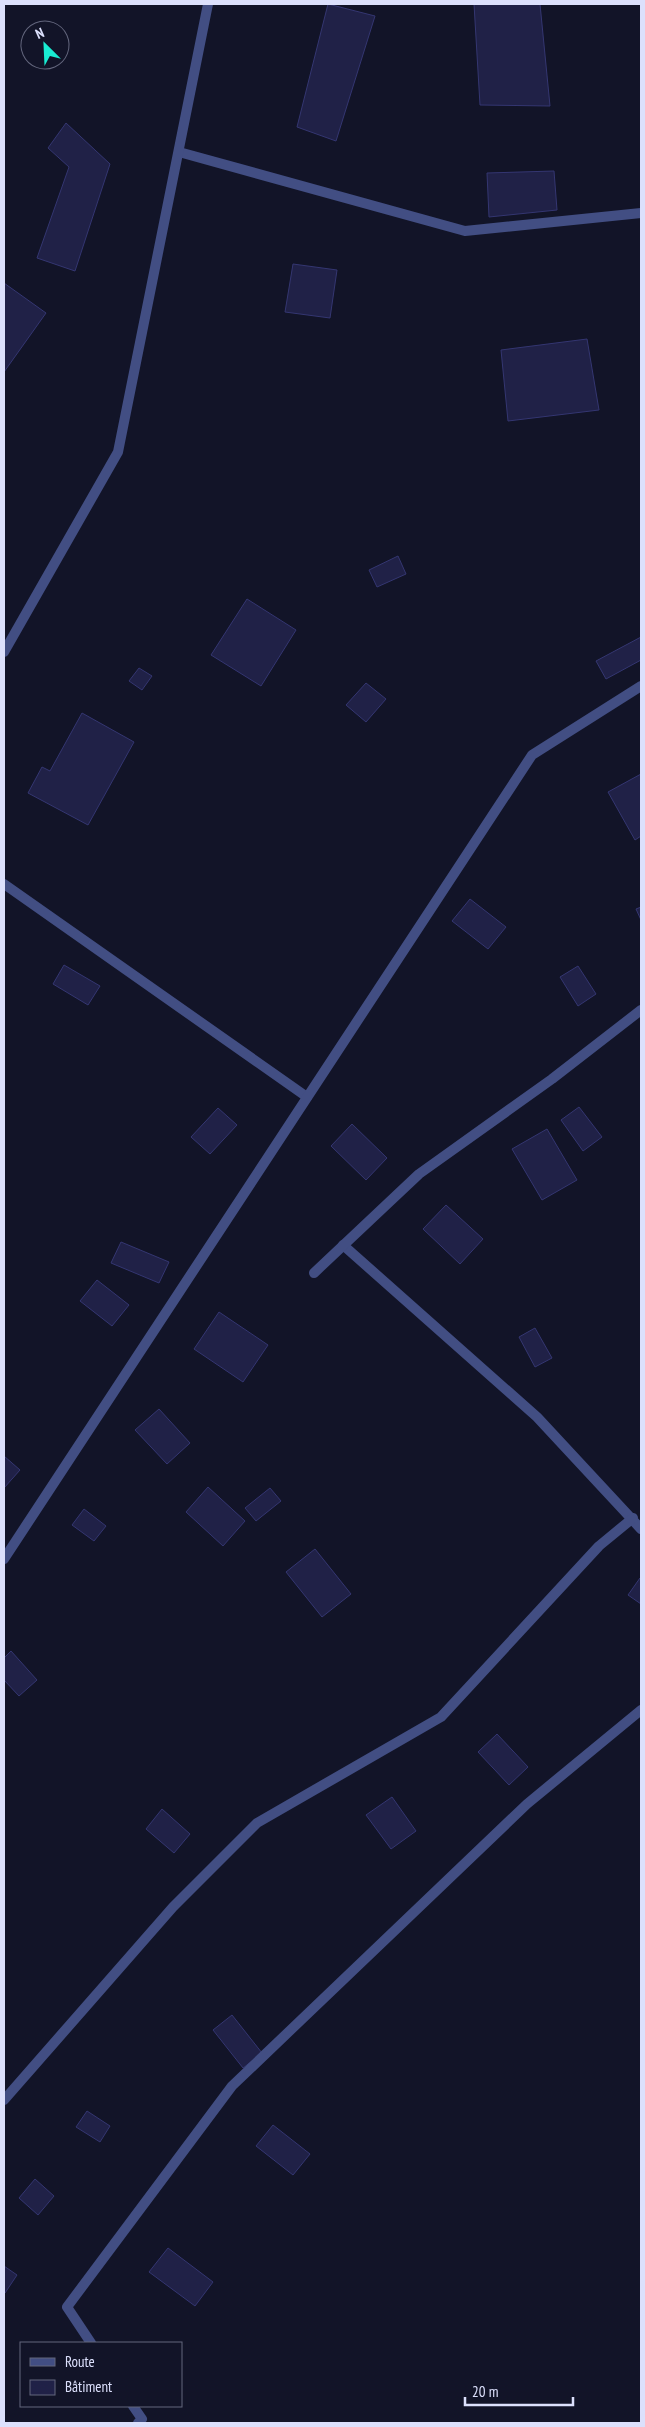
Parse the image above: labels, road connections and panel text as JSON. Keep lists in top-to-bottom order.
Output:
{
  "legend": ["Route", "Bâtiment"],
  "scale_bar": "20 m",
  "north": "top left"
}
